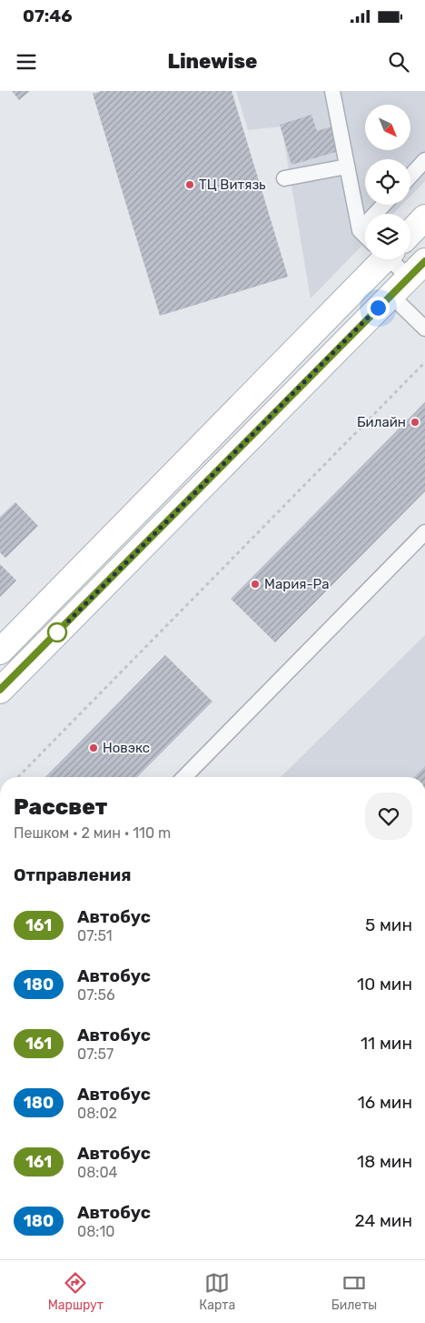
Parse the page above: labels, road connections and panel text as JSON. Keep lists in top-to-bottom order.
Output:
{
  "places": [
    "ТЦ Витязь",
    "Билайн",
    "Мария-Ра",
    "Новэкс"
  ],
  "lines": ["bus line 161"],
  "north": "bottom right",
  "page": {
    "status": "07:46",
    "header": "Linewise",
    "heading": [
      ["Рассвет", "Пешком · 2 мин · 110 m"],
      "Отправления"
    ],
    "list": [
      {
        "mark": "161",
        "name": "Автобус",
        "note": "07:51",
        "value": "5 мин"
      },
      {
        "mark": "180",
        "name": "Автобус",
        "note": "07:56",
        "value": "10 мин"
      },
      {
        "mark": "161",
        "name": "Автобус",
        "note": "07:57",
        "value": "11 мин"
      },
      {
        "mark": "180",
        "name": "Автобус",
        "note": "08:02",
        "value": "16 мин"
      },
      {
        "mark": "161",
        "name": "Автобус",
        "note": "08:04",
        "value": "18 мин"
      },
      {
        "mark": "180",
        "name": "Автобус",
        "note": "08:10",
        "value": "24 мин"
      }
    ],
    "tabs": ["Маршрут", "Карта", "Билеты"]
  }
}
